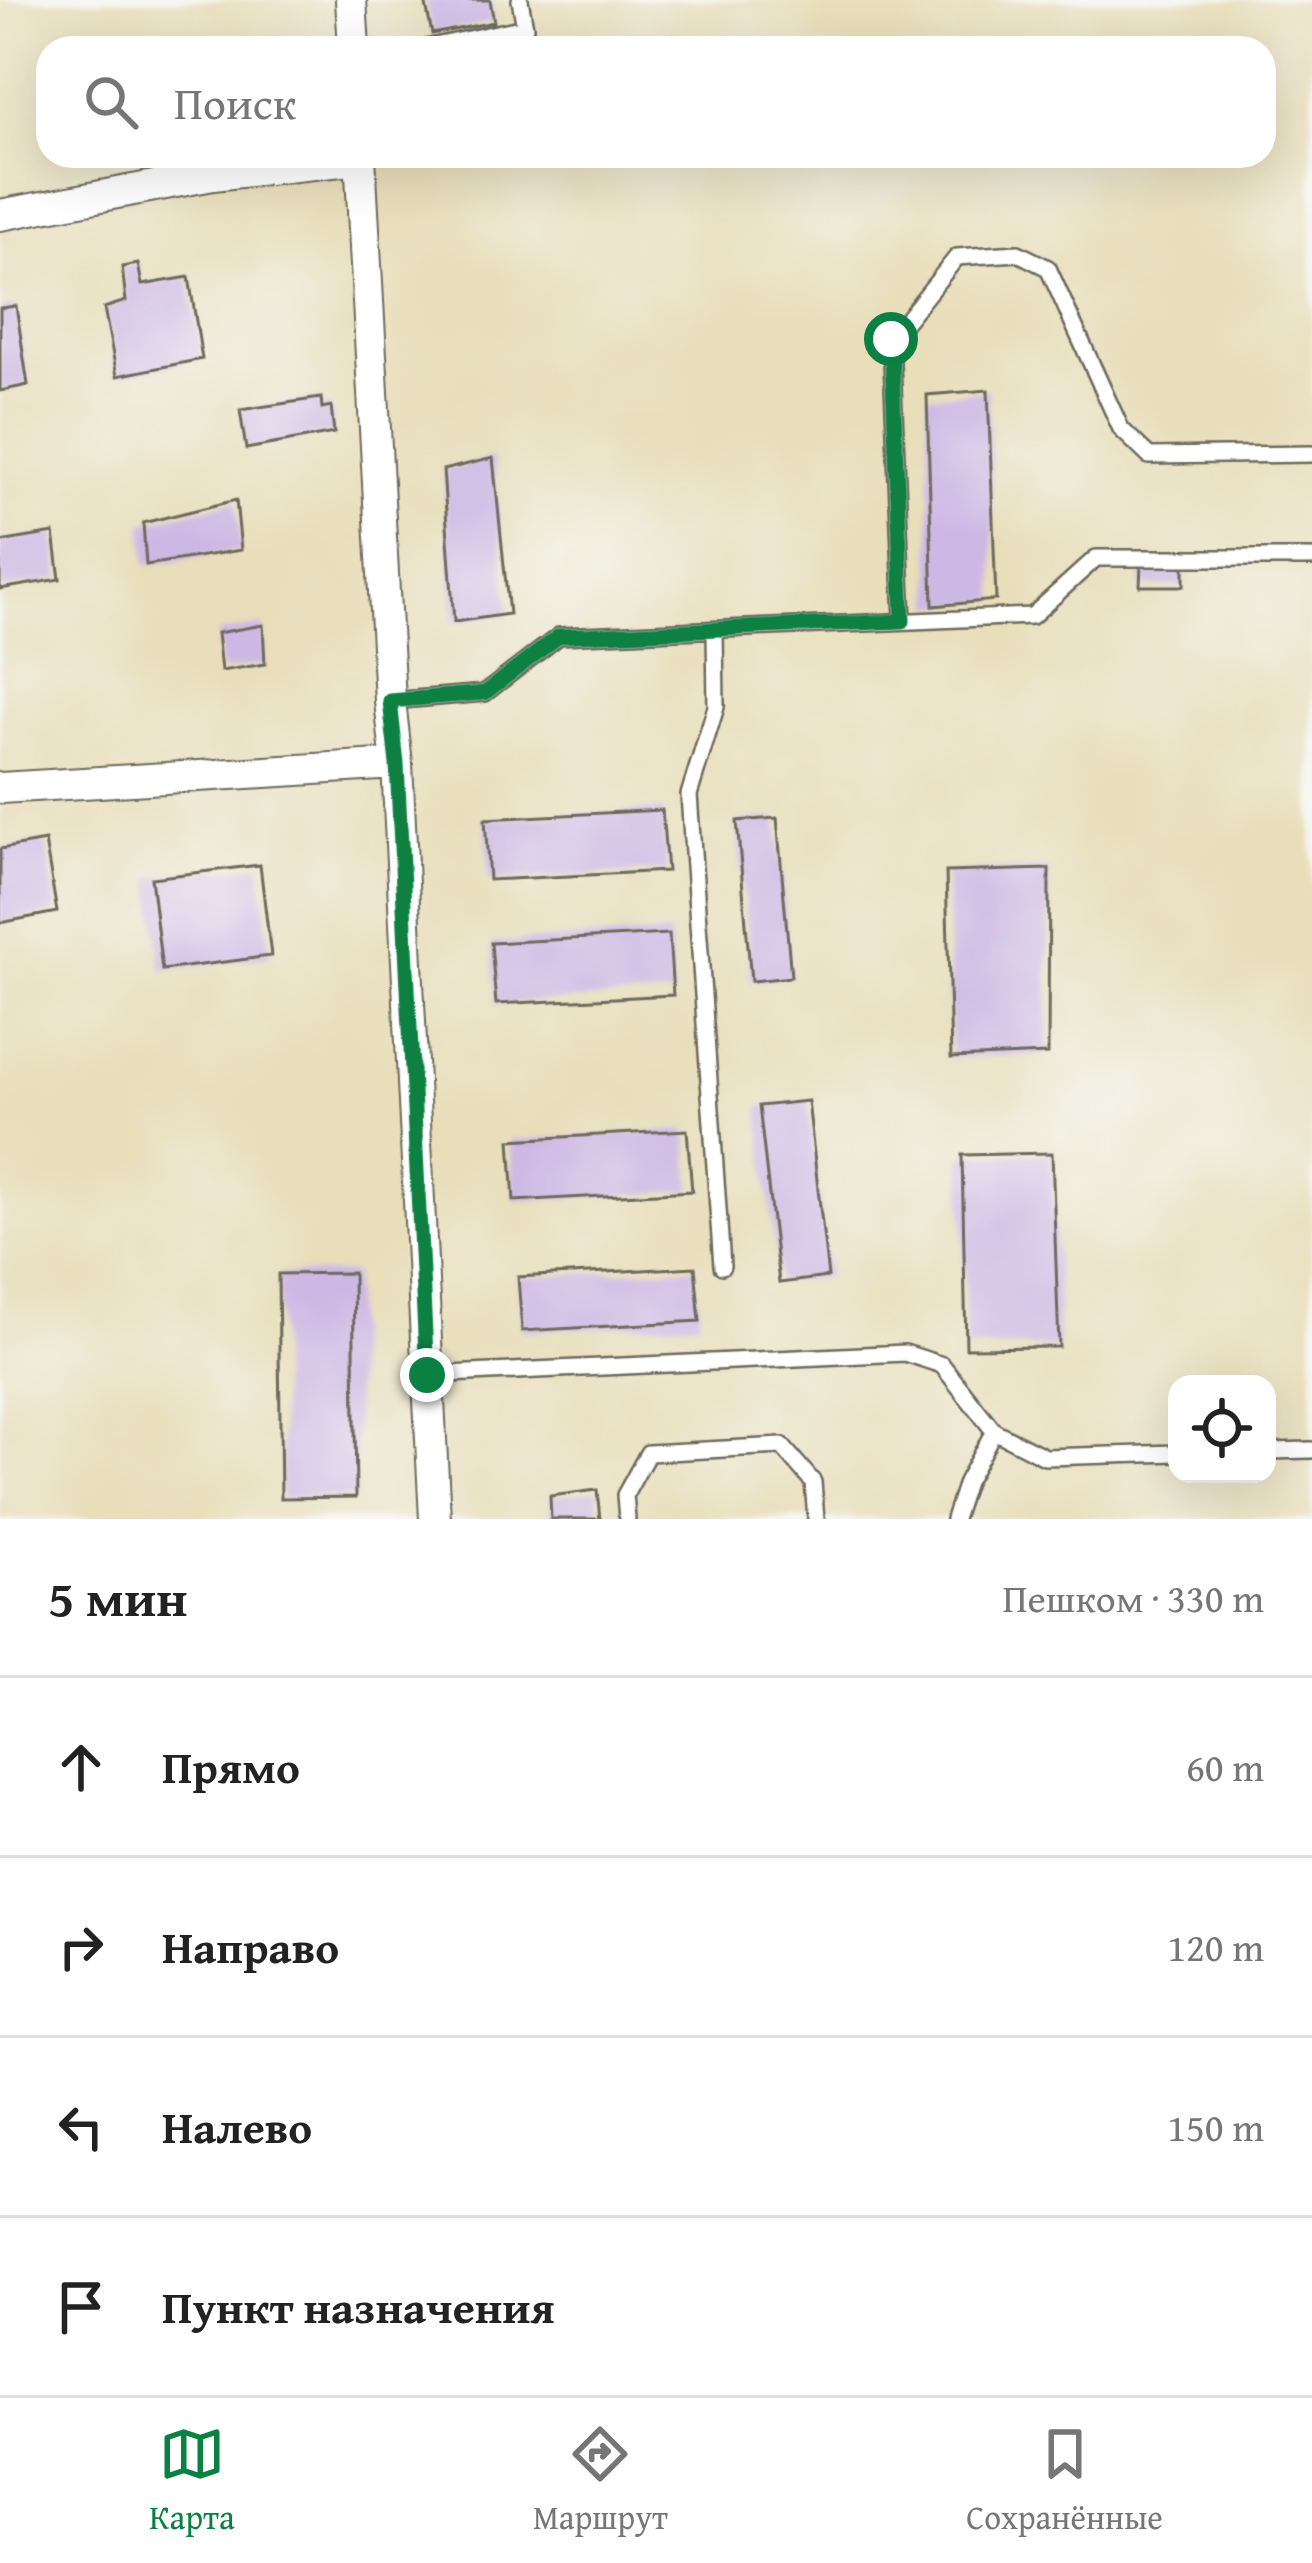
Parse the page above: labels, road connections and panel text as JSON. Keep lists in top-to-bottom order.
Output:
{
  "page": {
    "search": "Поиск",
    "heading": ["5 мин", "Пешком · 330 m"],
    "list": [
      ["Прямо", "60 m"],
      ["Направо", "120 m"],
      ["Налево", "150 m"],
      "Пункт назначения"
    ],
    "nav": ["Карта", "Маршрут", "Сохранённые"]
  }
}
